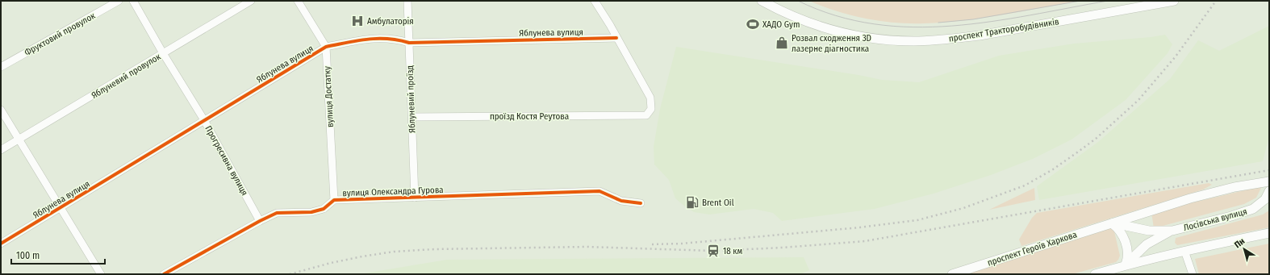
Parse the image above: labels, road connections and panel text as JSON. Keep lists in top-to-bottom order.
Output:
{
  "streets": {
    "main road": ["проспект Тракторобудівників", "Лосівська вулиця", "проспект Героїв Харкова"],
    "street": [
      "Яблунева вулиця",
      "Фруктовий провулок",
      "Яблуневий провулок",
      "вулиця Достатку",
      "Яблуневий проїзд",
      "проїзд Костя Реутова",
      "Прогресивна вулиця",
      "вулиця Олександра Гурова"
    ]
  },
  "crossings": [
    ["Яблунева вулиця", "вулиця Достатку"],
    ["Яблунева вулиця", "Яблуневий проїзд"],
    ["Яблунева вулиця", "проїзд Костя Реутова"],
    ["Яблунева вулиця", "Прогресивна вулиця"],
    ["Яблуневий провулок", "Прогресивна вулиця"],
    ["вулиця Достатку", "вулиця Олександра Гурова"],
    ["Яблуневий проїзд", "проїзд Костя Реутова"],
    ["Яблуневий проїзд", "вулиця Олександра Гурова"],
    ["Прогресивна вулиця", "вулиця Олександра Гурова"]
  ],
  "places": {
    "hospital": ["Амбулаторія"],
    "sports": ["ХАДО Gym"],
    "shop": ["Розвал сходження 3D лазерне діагностика"],
    "fuel station": ["Brent Oil"],
    "station": ["18 км"]
  },
  "scale_bar": "100 m",
  "north": "top left"
}
